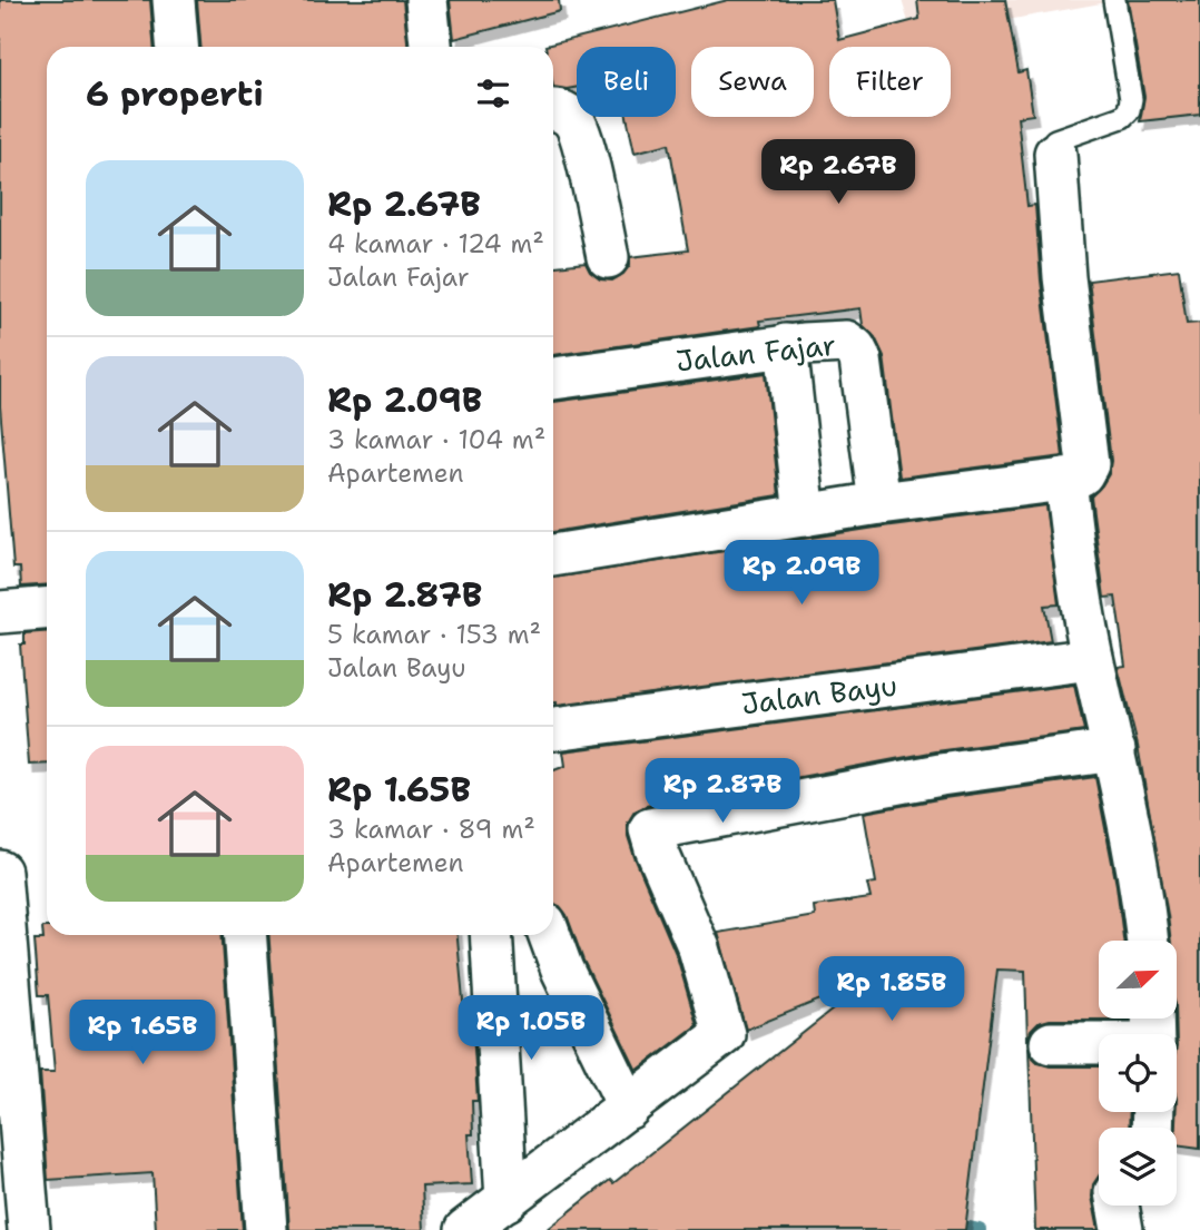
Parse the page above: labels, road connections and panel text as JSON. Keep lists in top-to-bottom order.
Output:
{
  "streets": {
    "street": ["Jalan Fajar", "Jalan Bayu"]
  },
  "north": "top right",
  "page": {
    "chip": ["Beli", "Sewa", "Filter"],
    "heading": "6 properti",
    "price": [
      "Rp 2.67B",
      "Rp 2.09B",
      "Rp 2.87B",
      "Rp 1.85B",
      "Rp 1.05B",
      "Rp 1.65B"
    ],
    "list": [
      {
        "name": "Rp 2.67B",
        "note": "4 kamar · 124 m² · Jalan Fajar"
      },
      {
        "name": "Rp 2.09B",
        "note": "3 kamar · 104 m² · Apartemen"
      },
      {
        "name": "Rp 2.87B",
        "note": "5 kamar · 153 m² · Jalan Bayu"
      },
      {
        "name": "Rp 1.65B",
        "note": "3 kamar · 89 m² · Apartemen"
      }
    ]
  }
}
